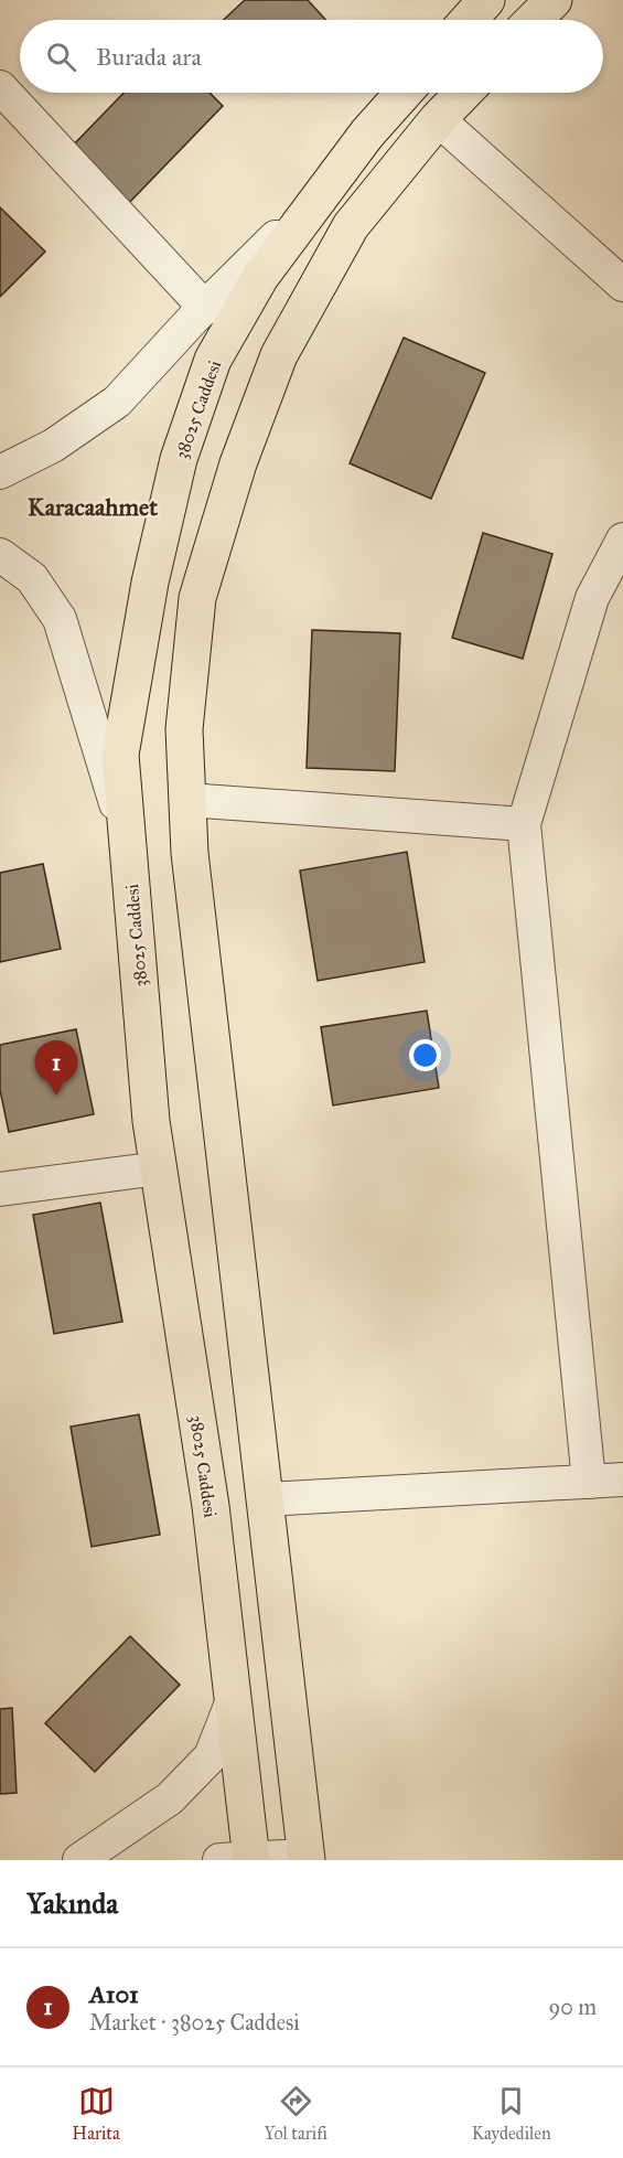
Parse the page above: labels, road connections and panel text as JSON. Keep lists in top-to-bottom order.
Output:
{
  "streets": {
    "main road": ["38025 Caddesi"]
  },
  "districts": ["Karacaahmet"],
  "page": {
    "search": "Burada ara",
    "pins": "1",
    "heading": "Yakında",
    "list": [
      {
        "mark": "1",
        "name": "A101",
        "note": "Market · 38025 Caddesi",
        "value": "90 m"
      }
    ],
    "nav": ["Harita", "Yol tarifi", "Kaydedilen"]
  }
}
